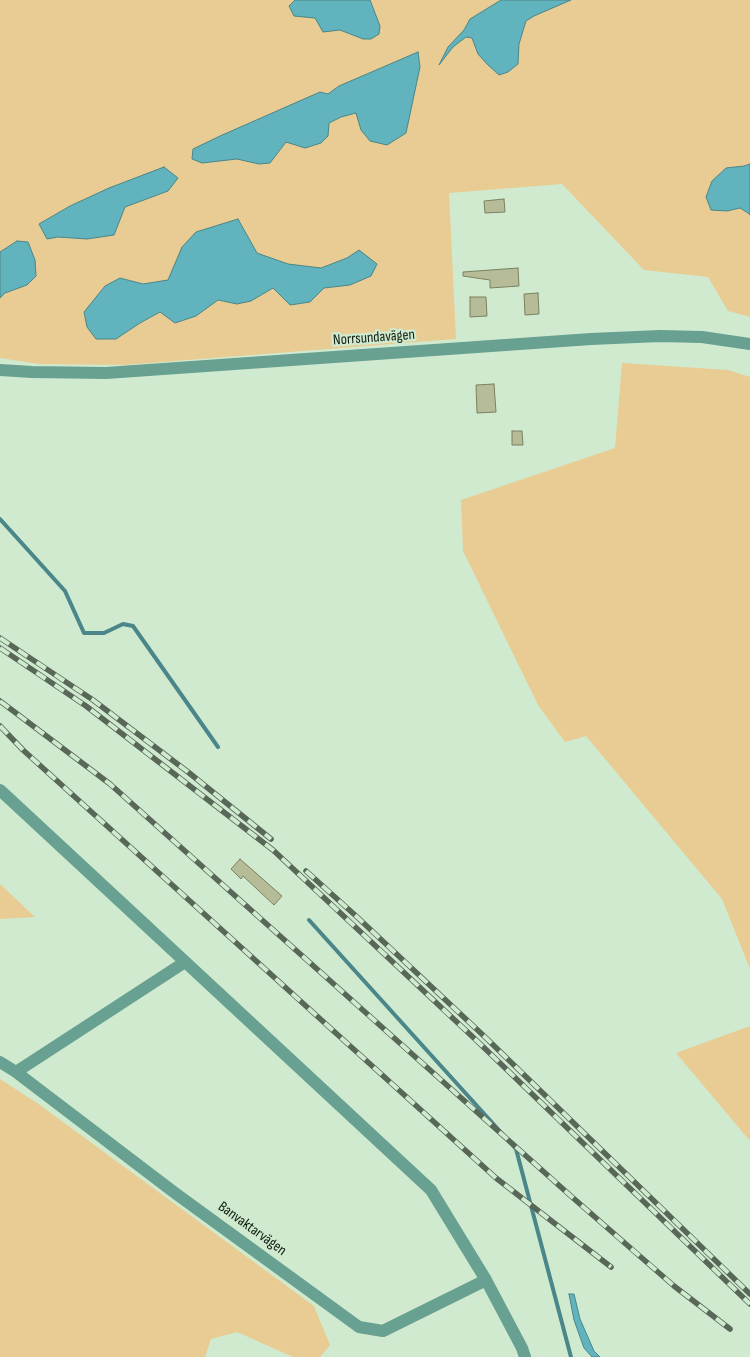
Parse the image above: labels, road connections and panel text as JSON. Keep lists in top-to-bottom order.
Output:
{
  "streets": {
    "street": ["Norrsundavägen", "Banvaktarvägen"]
  }
}
